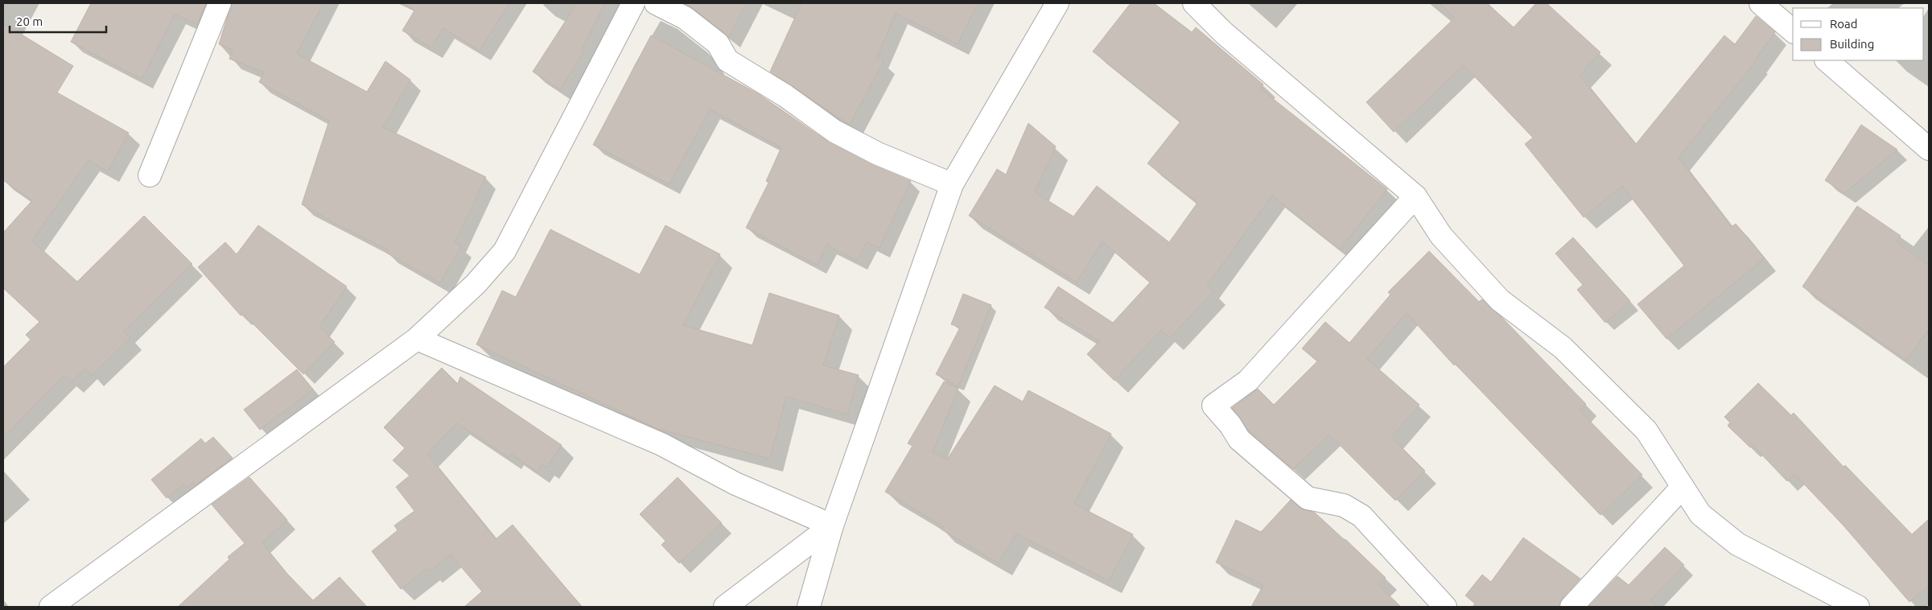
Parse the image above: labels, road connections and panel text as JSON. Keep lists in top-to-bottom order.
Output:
{
  "legend": ["Road", "Building"],
  "scale_bar": "20 m"
}
